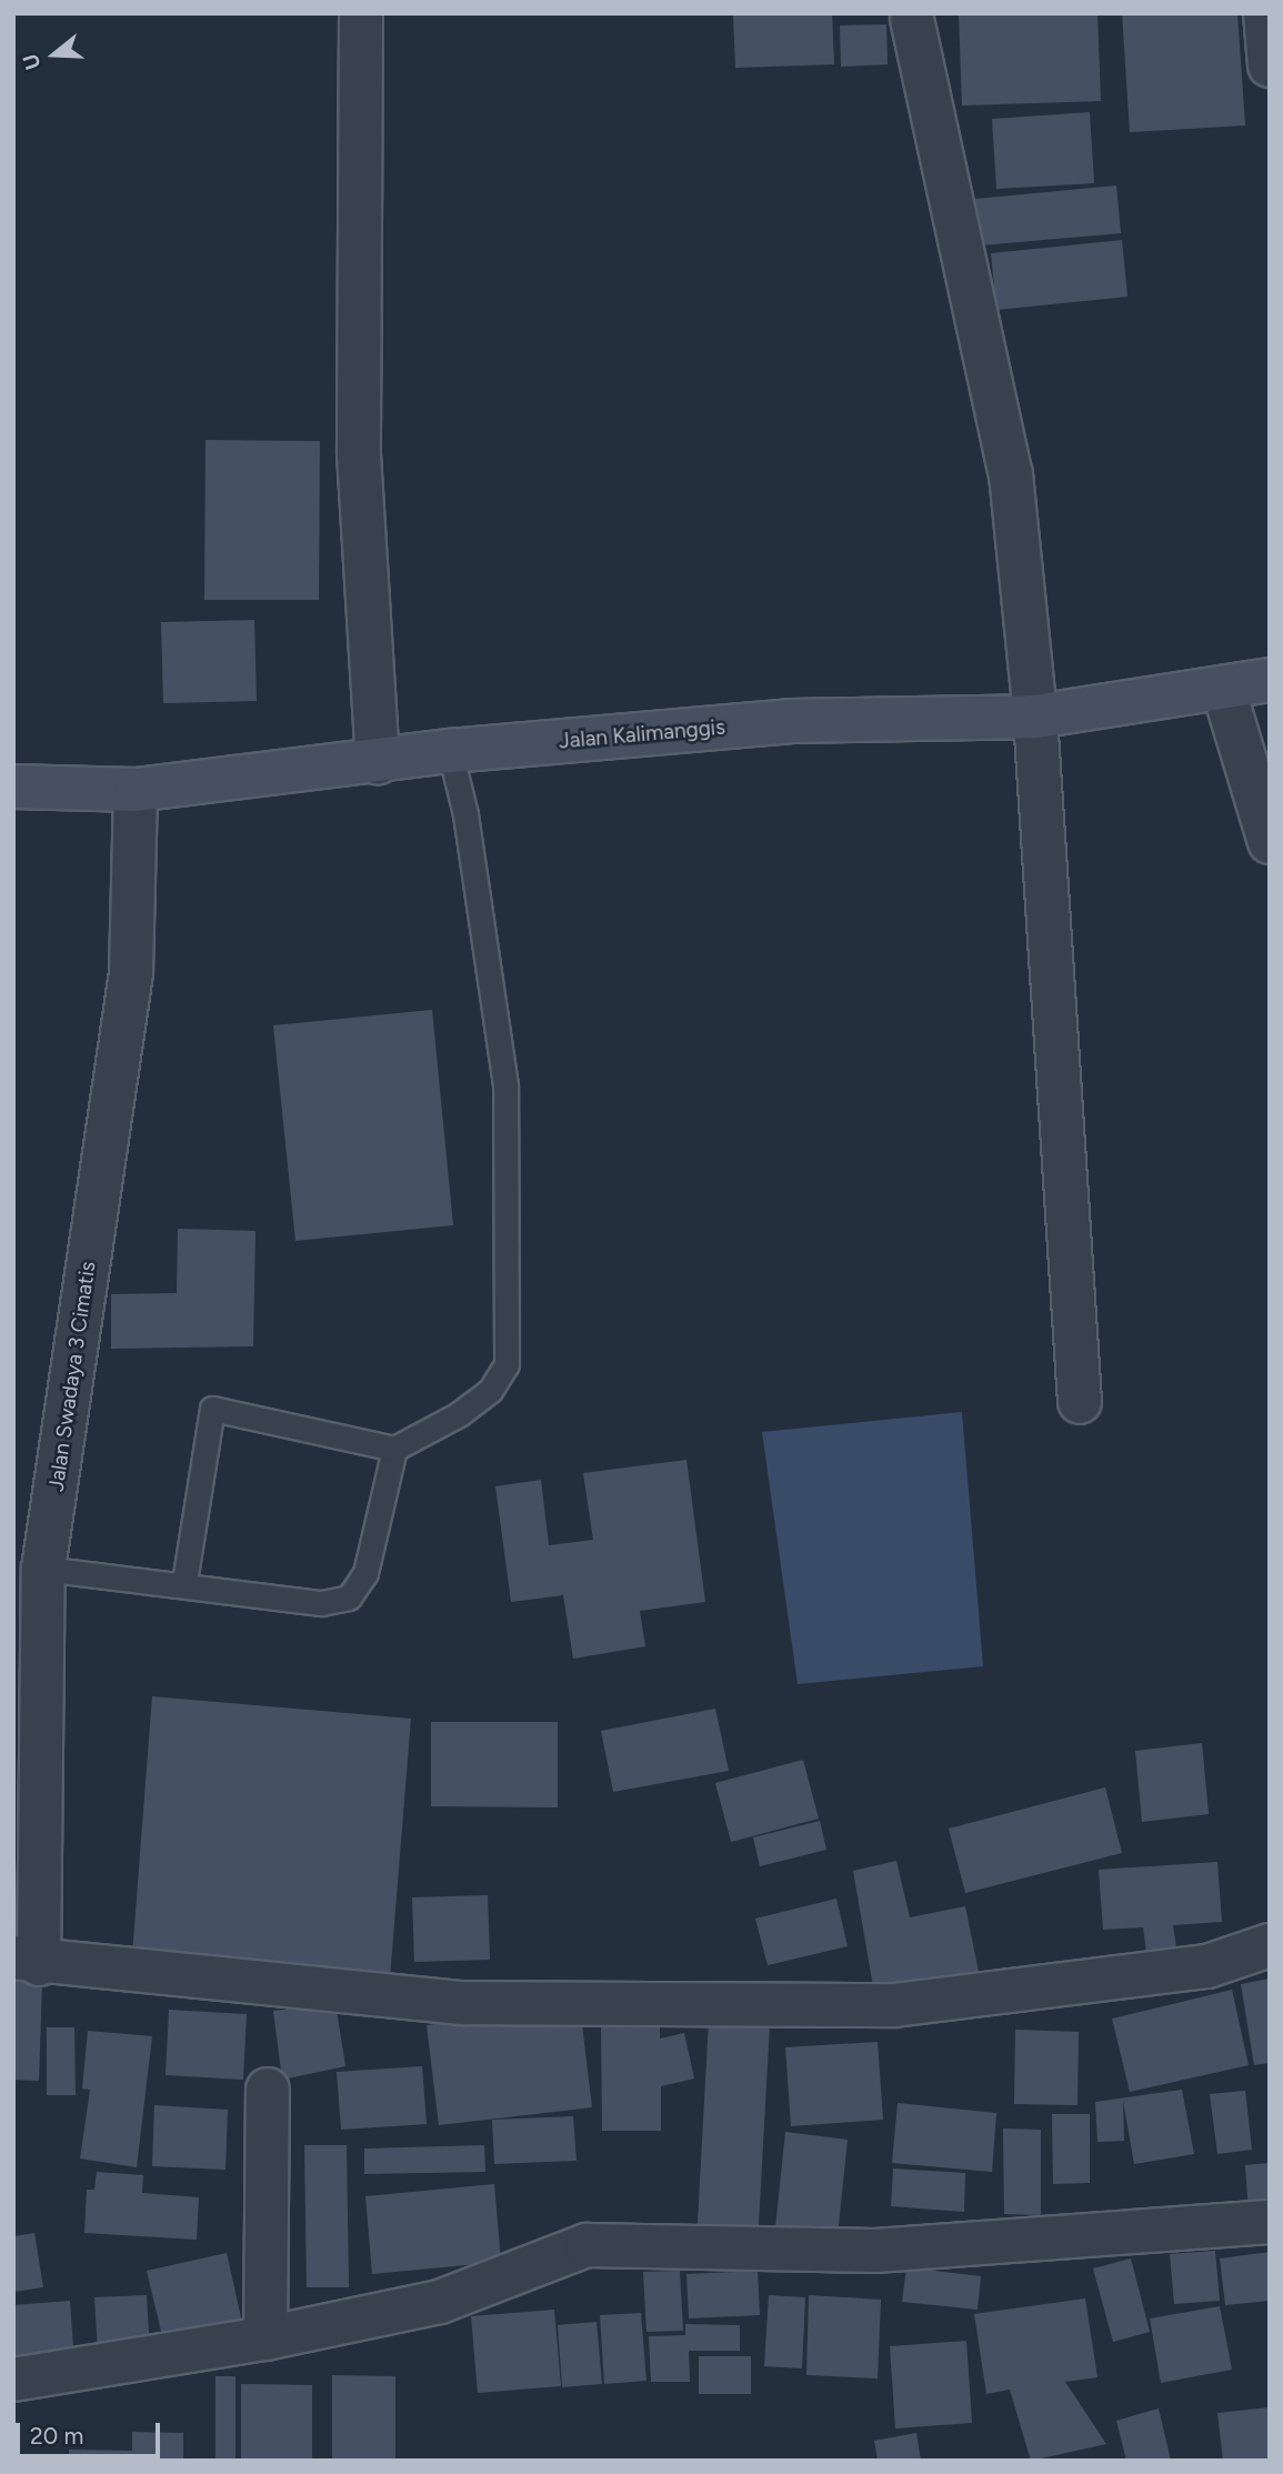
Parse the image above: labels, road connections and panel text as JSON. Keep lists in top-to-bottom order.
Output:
{
  "streets": {
    "main road": ["Jalan Kalimanggis"],
    "street": ["Jalan Swadaya 3 Cimatis"]
  },
  "crossings": [
    ["Jalan Kalimanggis", "Jalan Swadaya 3 Cimatis"]
  ],
  "scale_bar": "20 m",
  "north": "left"
}
